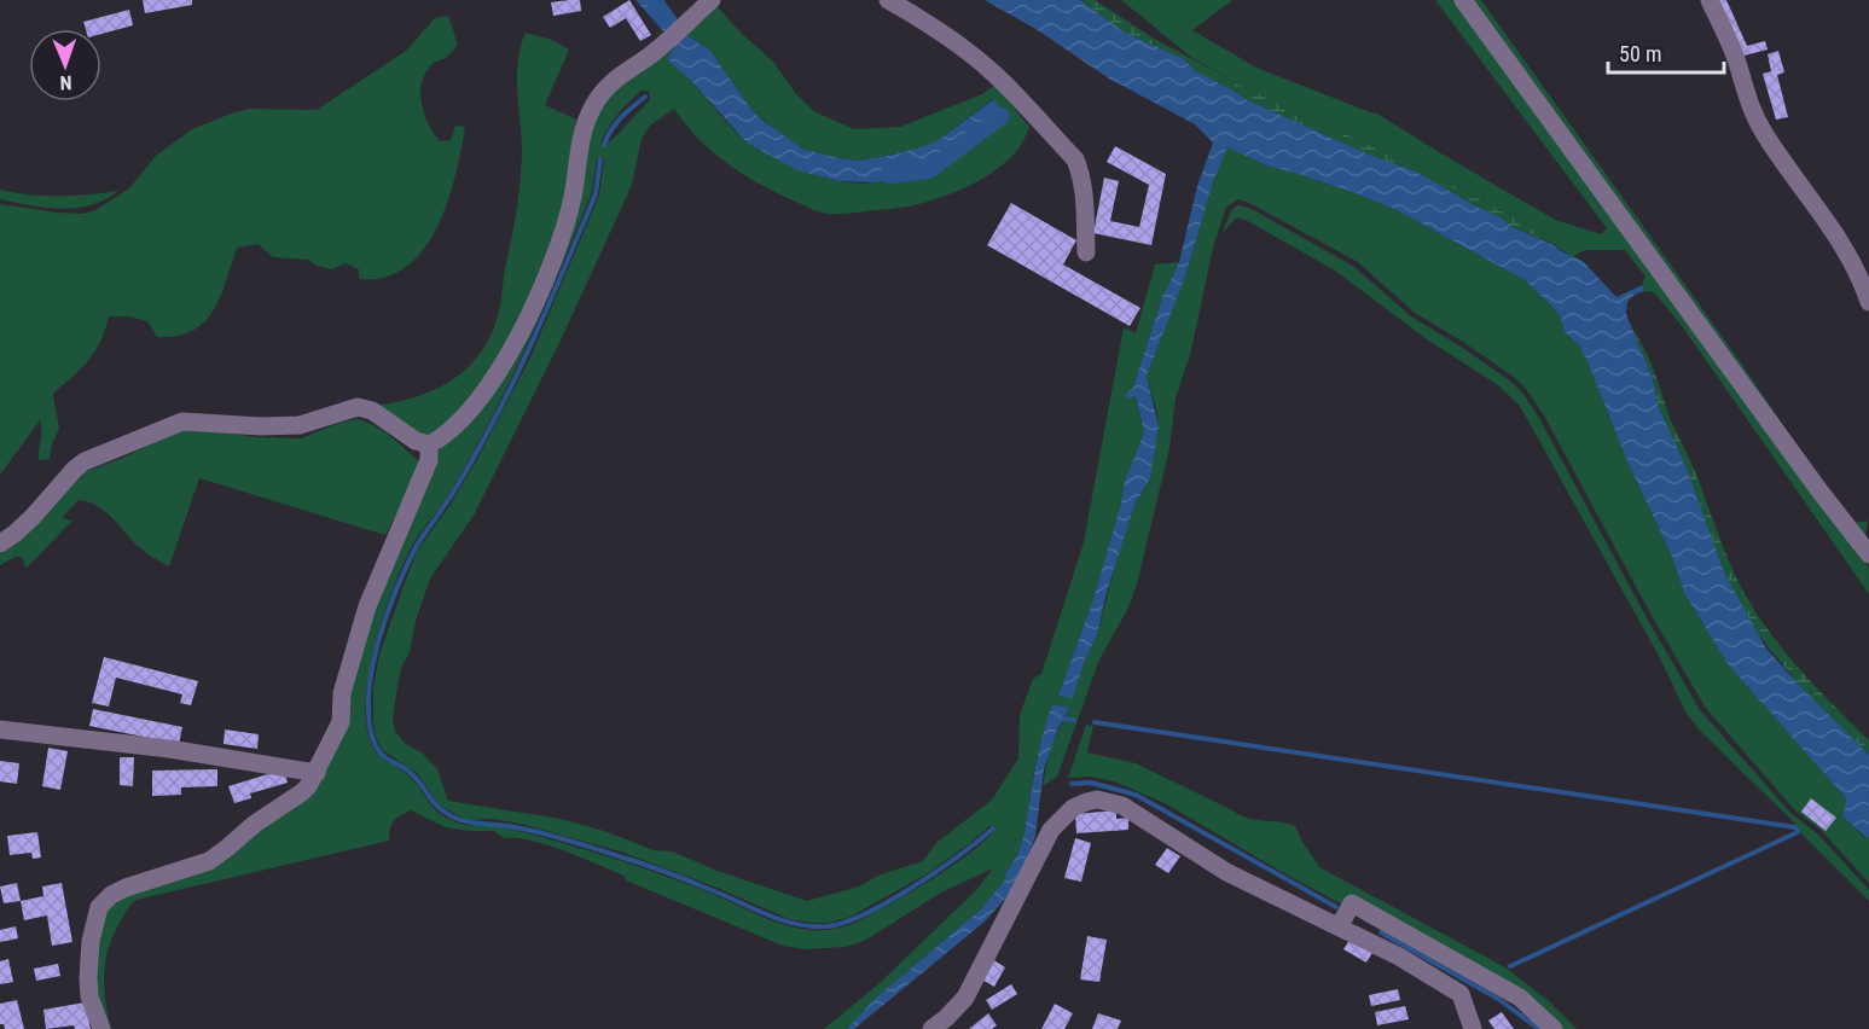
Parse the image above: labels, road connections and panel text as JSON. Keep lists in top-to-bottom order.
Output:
{
  "scale_bar": "50 m",
  "north": "bottom"
}
